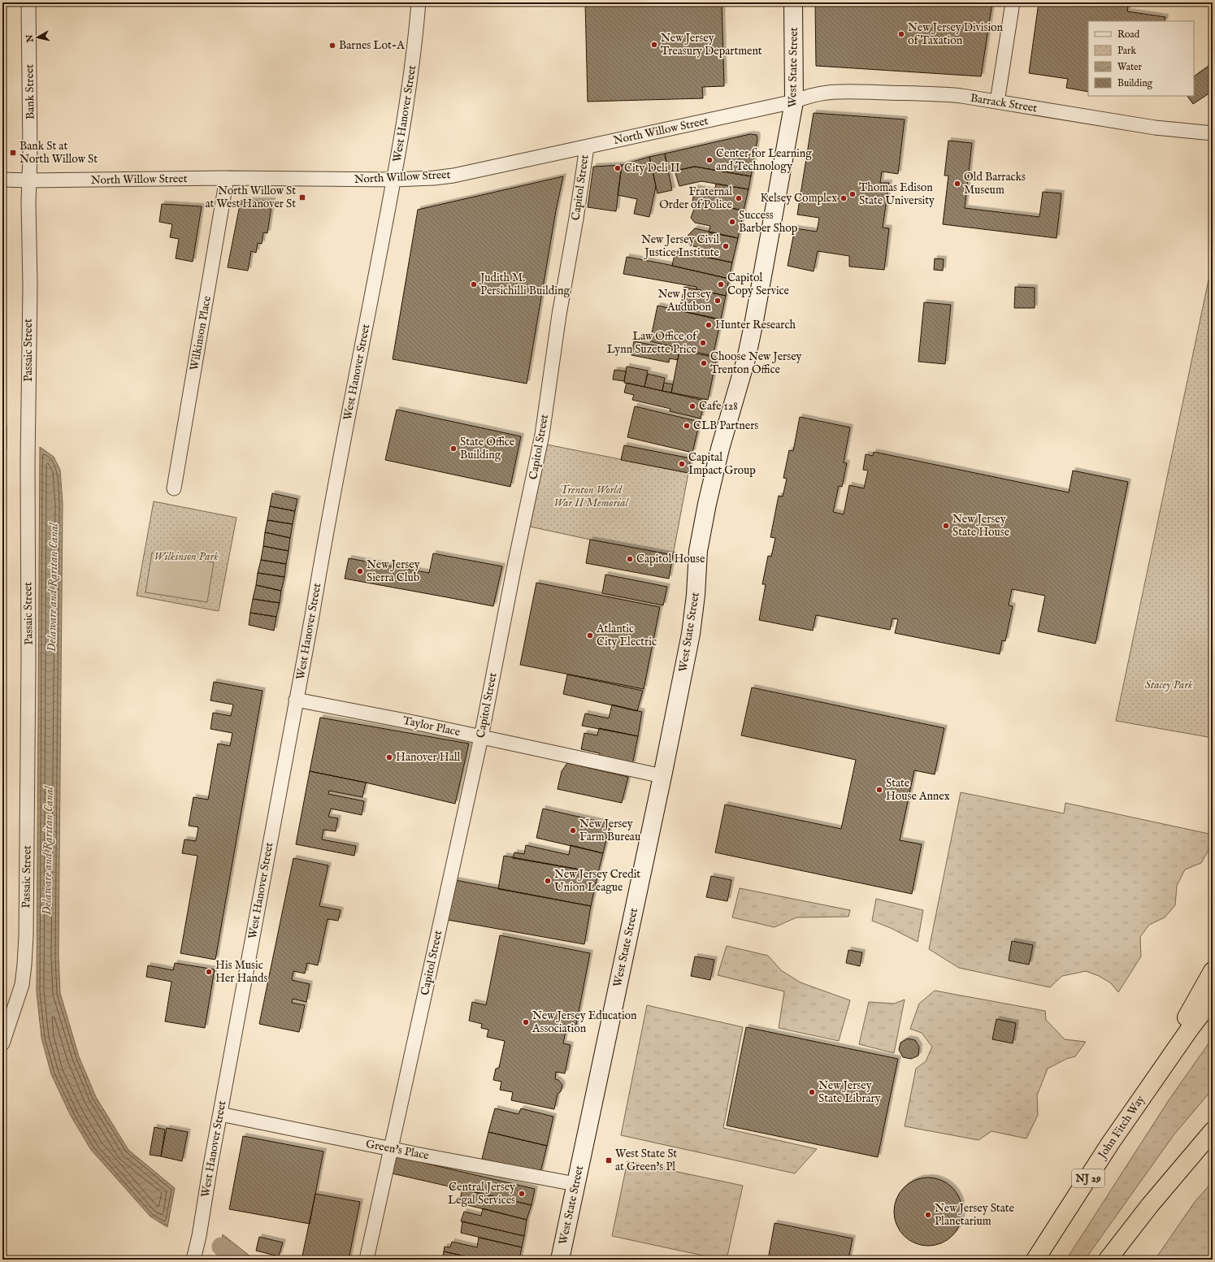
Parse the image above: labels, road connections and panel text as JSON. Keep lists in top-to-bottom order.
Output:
{
  "streets": {
    "highway": ["John Fitch Way", "NJ 29"],
    "street": [
      "West State Street",
      "Bank Street",
      "Barrack Street",
      "West Hanover Street",
      "North Willow Street",
      "Capitol Street",
      "Wilkinson Place",
      "Passaic Street",
      "Taylor Place",
      "Green's Place"
    ]
  },
  "crossings": [
    ["West State Street", "Barrack Street"],
    ["West State Street", "North Willow Street"],
    ["West State Street", "Taylor Place"],
    ["West State Street", "Green's Place"],
    ["Bank Street", "North Willow Street"],
    ["Bank Street", "Passaic Street"],
    ["Barrack Street", "North Willow Street"],
    ["West Hanover Street", "North Willow Street"],
    ["West Hanover Street", "Taylor Place"],
    ["West Hanover Street", "Green's Place"],
    ["North Willow Street", "Capitol Street"],
    ["North Willow Street", "Wilkinson Place"],
    ["North Willow Street", "Passaic Street"],
    ["Capitol Street", "Taylor Place"],
    ["Capitol Street", "Green's Place"]
  ],
  "water": ["Delaware and Raritan Canal"],
  "parks": ["Trenton World War II Memorial", "Wilkinson Park", "Stacey Park"],
  "places": {
    "other": [
      "New Jersey Division of Taxation",
      "New Jersey Treasury Department",
      "Barnes Lot-A",
      "Center for Learning and Technology",
      "City Deli II",
      "Old Barracks Museum",
      "Thomas Edison State University",
      "Fraternal Order of Police",
      "Kelsey Complex",
      "Success Barber Shop",
      "New Jersey Civil Justice Institute",
      "Judith M. Persichilli Building",
      "Capitol Copy Service",
      "New Jersey Audubon",
      "Hunter Research",
      "Law Office of Lynn Suzette Price",
      "Choose New Jersey Trenton Office",
      "Cafe 128",
      "CLB Partners",
      "State Office Building",
      "Capital Impact Group",
      "New Jersey State House",
      "Capitol House",
      "New Jersey Sierra Club",
      "Atlantic City Electric",
      "Hanover Hall",
      "State House Annex",
      "New Jersey Farm Bureau",
      "New Jersey Credit Union League",
      "His Music Her Hands",
      "New Jersey Education Association",
      "New Jersey State Library",
      "Central Jersey Legal Services",
      "New Jersey State Planetarium"
    ],
    "transit": ["Bank St at North Willow St", "North Willow St at West Hanover St", "West State St at Green's Pl"]
  },
  "legend": [
    "Road",
    "Park",
    "Water",
    "Building"
  ],
  "north": "left"
}
